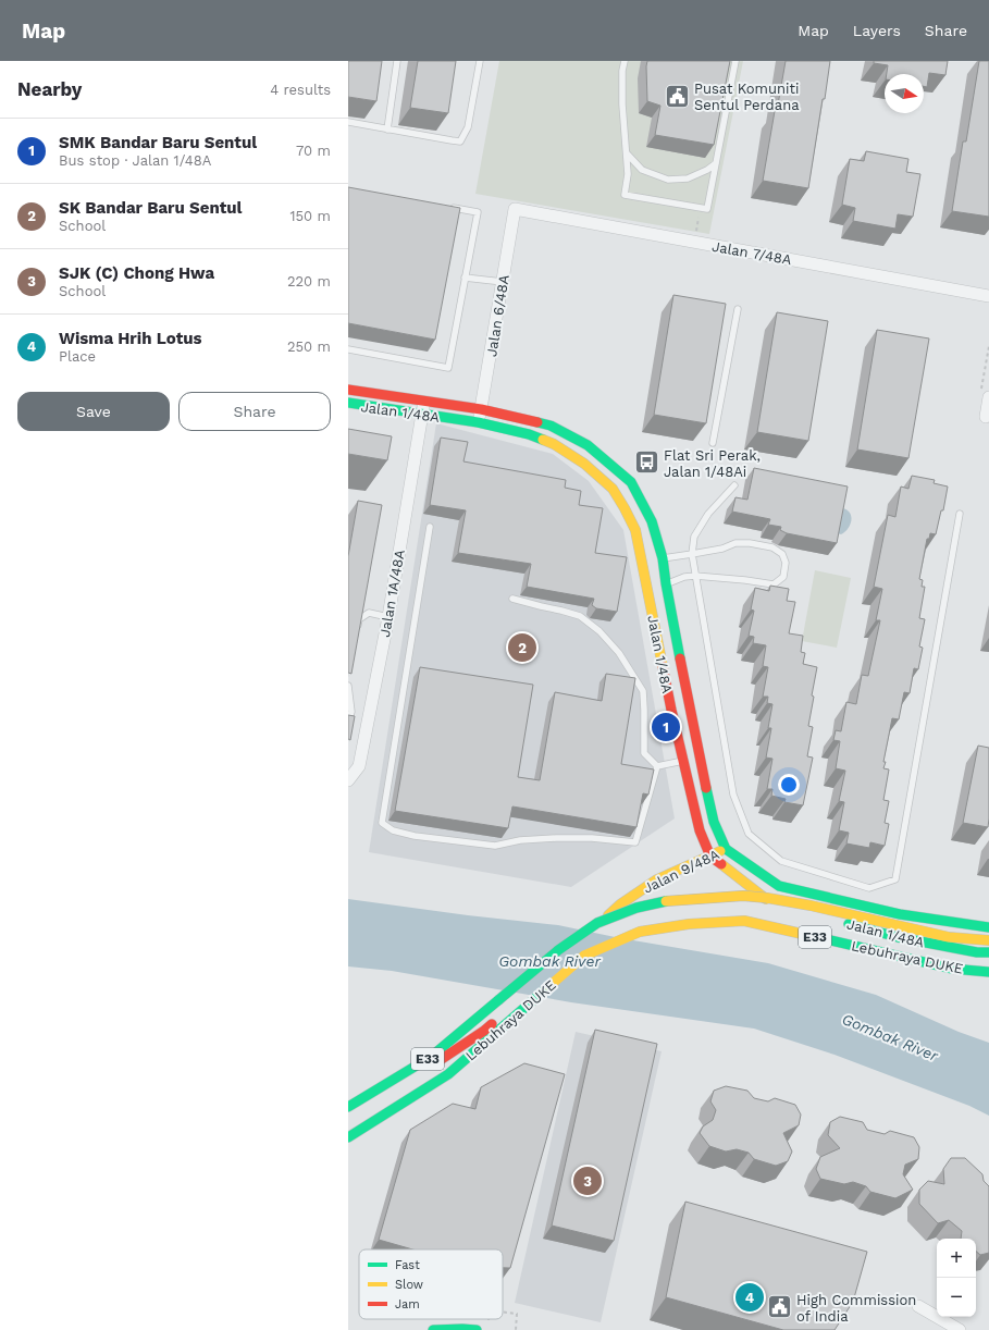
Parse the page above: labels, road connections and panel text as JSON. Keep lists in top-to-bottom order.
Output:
{
  "streets": {
    "main road": [
      "Jalan 1/48A",
      "Jalan 9/48A",
      "E33",
      "Lebuhraya DUKE"
    ],
    "street": ["Jalan 7/48A", "Jalan 6/48A", "Jalan 1A/48A"]
  },
  "crossings": [
    ["Jalan 7/48A", "Jalan 6/48A"],
    ["Jalan 6/48A", "Jalan 1/48A"],
    ["Jalan 1/48A", "Jalan 1A/48A"],
    ["Jalan 1/48A", "Jalan 9/48A"]
  ],
  "water": ["Gombak River"],
  "places": {
    "public building": ["Pusat Komuniti Sentul Perdana", "High Commission of India"],
    "bus stop": ["Flat Sri Perak, Jalan 1/48Ai"]
  },
  "legend": ["Fast", "Slow", "Jam"],
  "north": "right",
  "page": {
    "header": "Map",
    "nav": ["Map", "Layers", "Share"],
    "heading": ["Nearby", "4 results"],
    "list": [
      {
        "mark": "1",
        "name": "SMK Bandar Baru Sentul",
        "note": "Bus stop · Jalan 1/48A",
        "value": "70 m"
      },
      {
        "mark": "2",
        "name": "SK Bandar Baru Sentul",
        "note": "School",
        "value": "150 m"
      },
      {
        "mark": "3",
        "name": "SJK (C) Chong Hwa",
        "note": "School",
        "value": "220 m"
      },
      {
        "mark": "4",
        "name": "Wisma Hrih Lotus",
        "note": "Place",
        "value": "250 m"
      }
    ],
    "buttons": ["Save", "Share"],
    "pins": [
      "2",
      "1",
      "3",
      "4"
    ],
    "map_buttons": ["+", "−"]
  }
}
